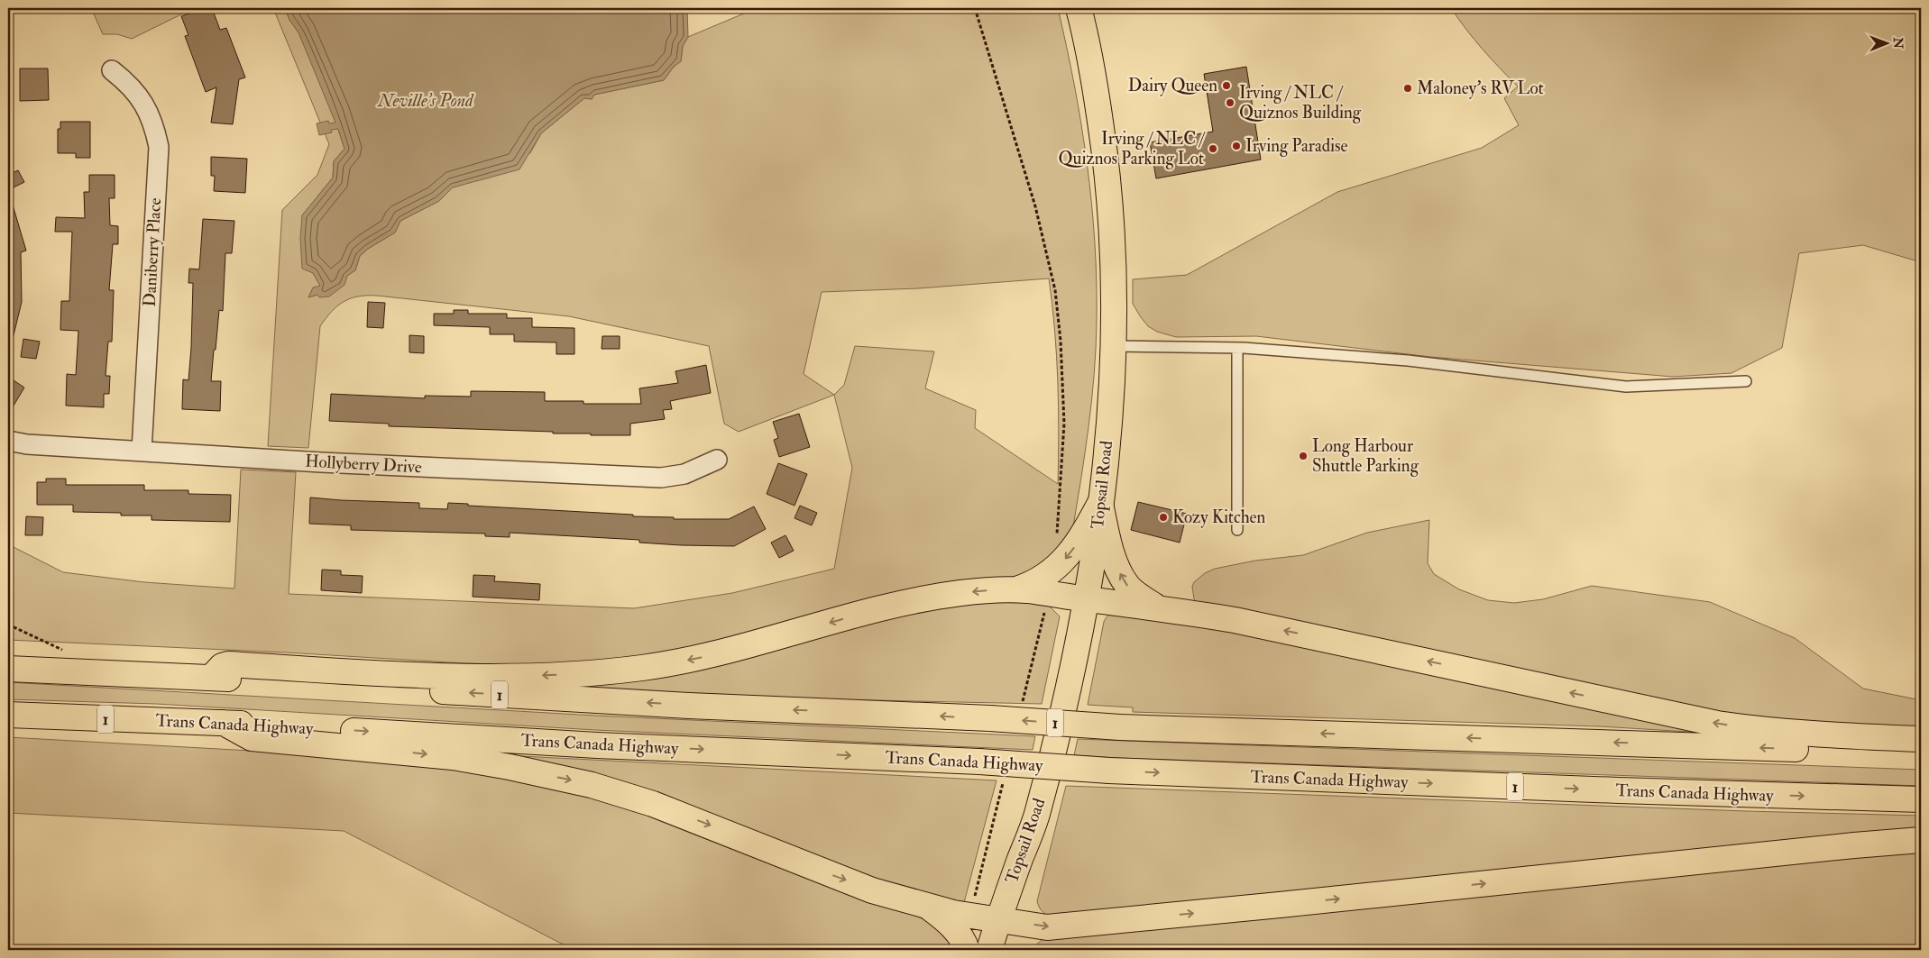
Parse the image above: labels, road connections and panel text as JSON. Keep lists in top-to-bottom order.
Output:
{
  "streets": {
    "main road": ["Topsail Road", "1", "Trans Canada Highway"],
    "street": ["Daniberry Place", "Hollyberry Drive"]
  },
  "crossings": [
    ["Daniberry Place", "Hollyberry Drive"]
  ],
  "water": ["Neville's Pond"],
  "places": [
    "Dairy Queen",
    "Maloney's RV Lot",
    "Irving / NLC / Quiznos Building",
    "Irving Paradise",
    "Irving / NLC / Quiznos Parking Lot",
    "Long Harbour Shuttle Parking",
    "Kozy Kitchen"
  ],
  "north": "right"
}
